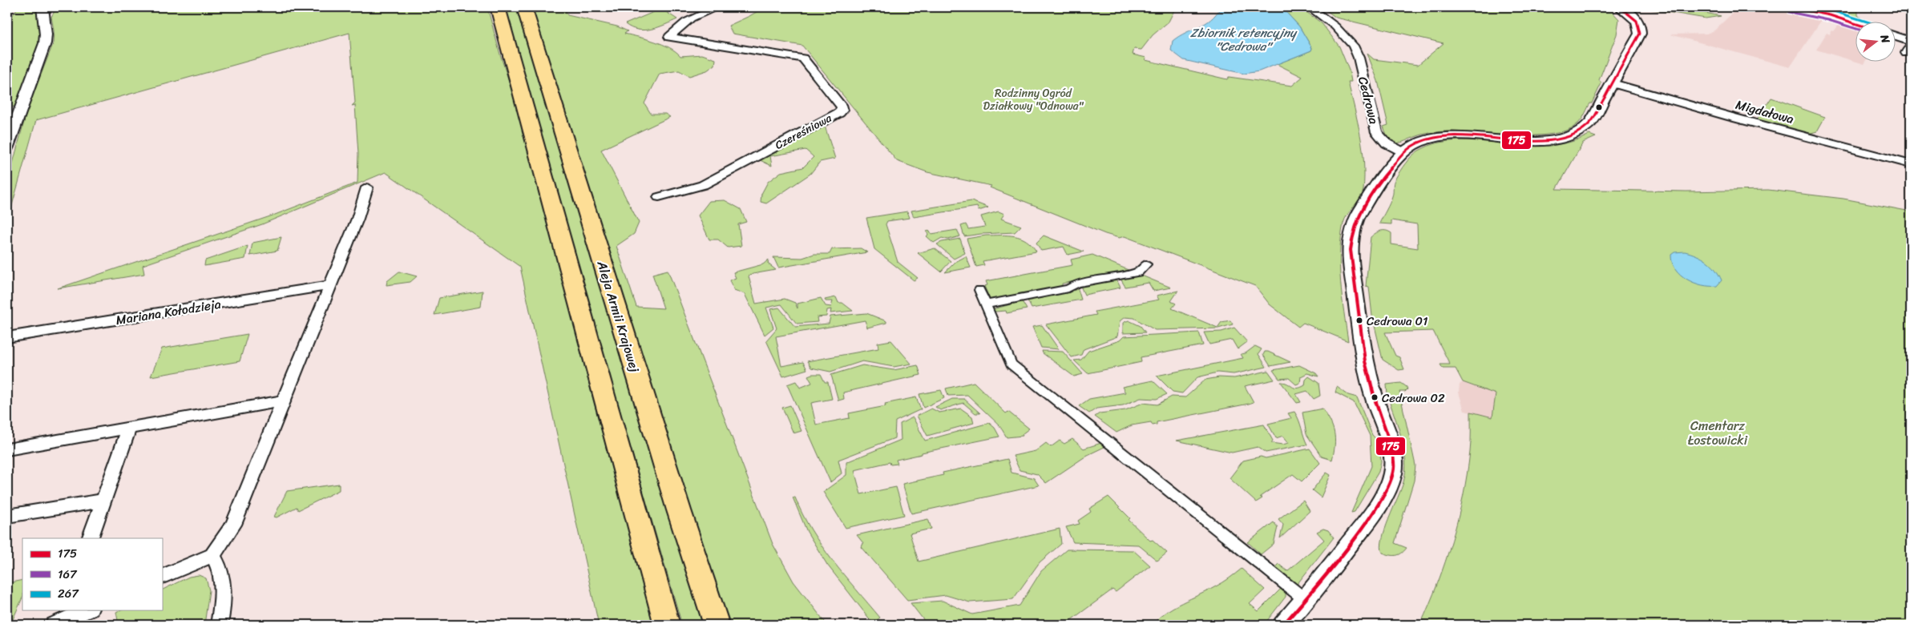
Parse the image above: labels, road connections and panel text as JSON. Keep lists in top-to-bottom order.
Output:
{
  "streets": {
    "main road": ["Aleja Armii Krajowej"],
    "street": [
      "Cedrowa",
      "Migdałowa",
      "Czereśniowa",
      "Mariana Kołodzieja"
    ]
  },
  "water": ["Zbiornik retencyjny \"Cedrowa\""],
  "parks": ["Rodzinny Ogród Działkowy \"Odnowa\"", "Cmentarz Łostowicki"],
  "places": ["Cedrowa 01", "Cedrowa 02"],
  "lines": ["transit line 175", "transit line 267", "transit line 167"],
  "legend": ["175", "167", "267"],
  "north": "right"
}
